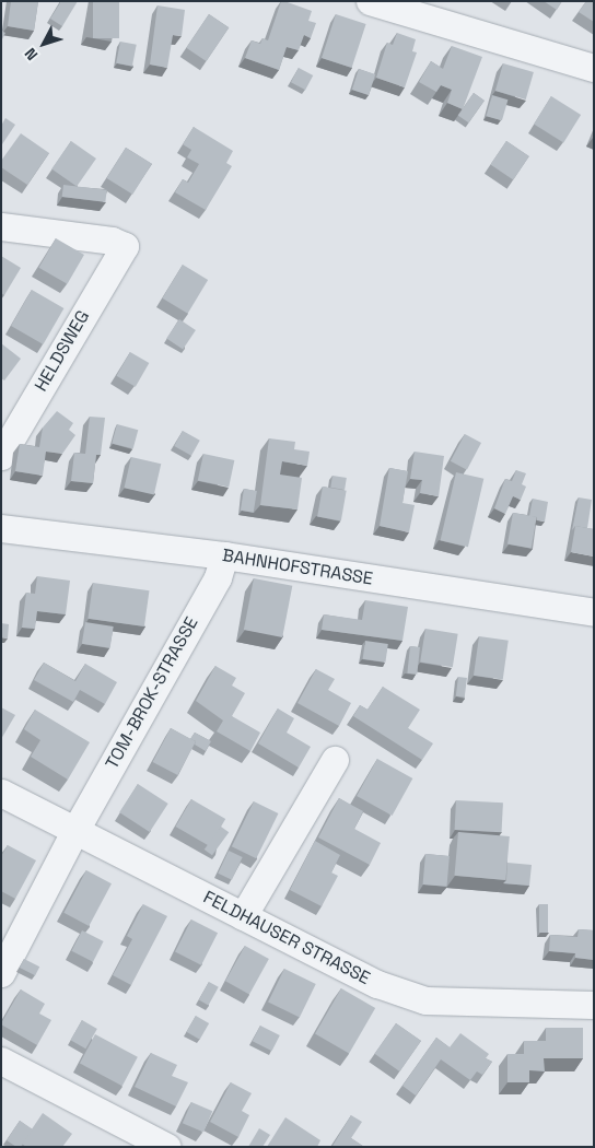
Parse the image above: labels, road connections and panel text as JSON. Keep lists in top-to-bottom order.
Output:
{
  "streets": {
    "street": [
      "HELDSWEG",
      "BAHNHOFSTRASSE",
      "TOM-BROK-STRASSE",
      "FELDHAUSER STRASSE"
    ]
  },
  "crossings": [
    ["BAHNHOFSTRASSE", "TOM-BROK-STRASSE"],
    ["TOM-BROK-STRASSE", "FELDHAUSER STRASSE"]
  ],
  "north": "bottom left"
}
